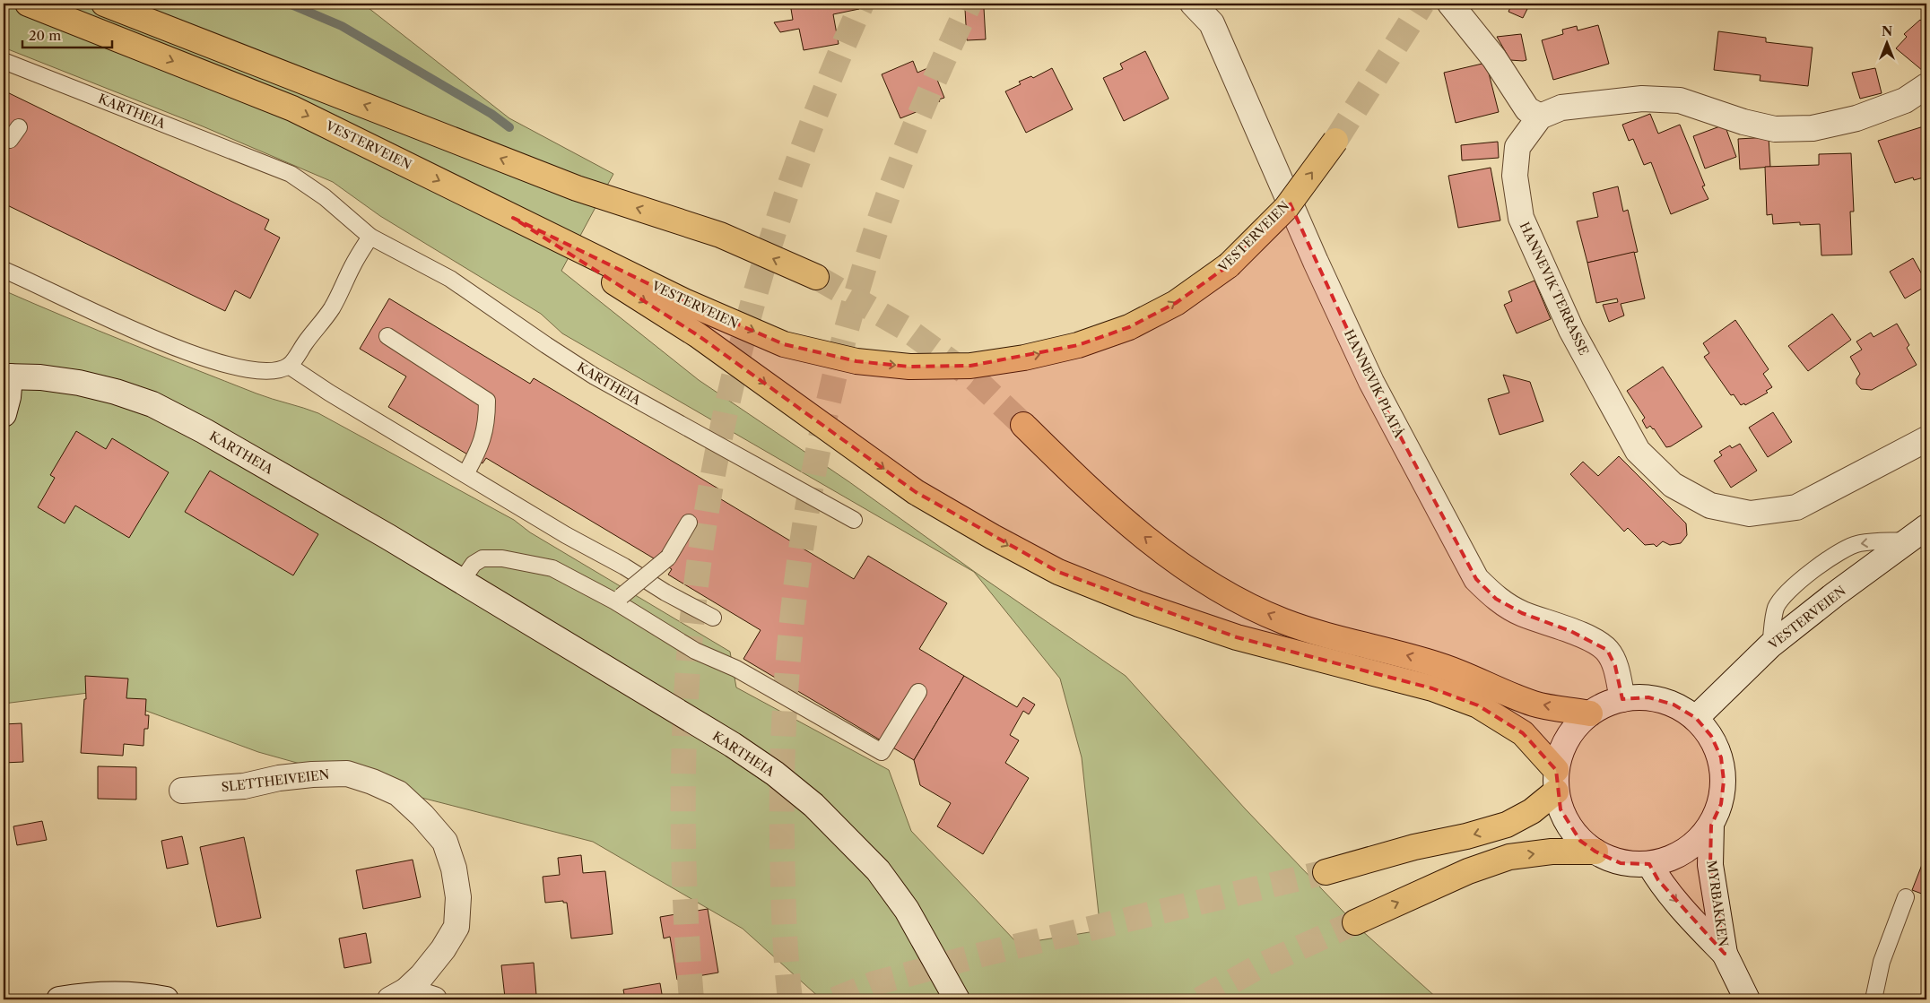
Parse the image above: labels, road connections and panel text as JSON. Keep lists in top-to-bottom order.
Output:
{
  "streets": {
    "main road": ["VESTERVEIEN"],
    "street": [
      "KARTHEIA",
      "HANNEVIK TERRASSE",
      "HANNEVIK PLATÅ",
      "SLETTHEIVEIEN",
      "MYRBAKKEN"
    ]
  },
  "one_way": ["MYRBAKKEN"],
  "scale_bar": "20 m",
  "north": "top"
}
